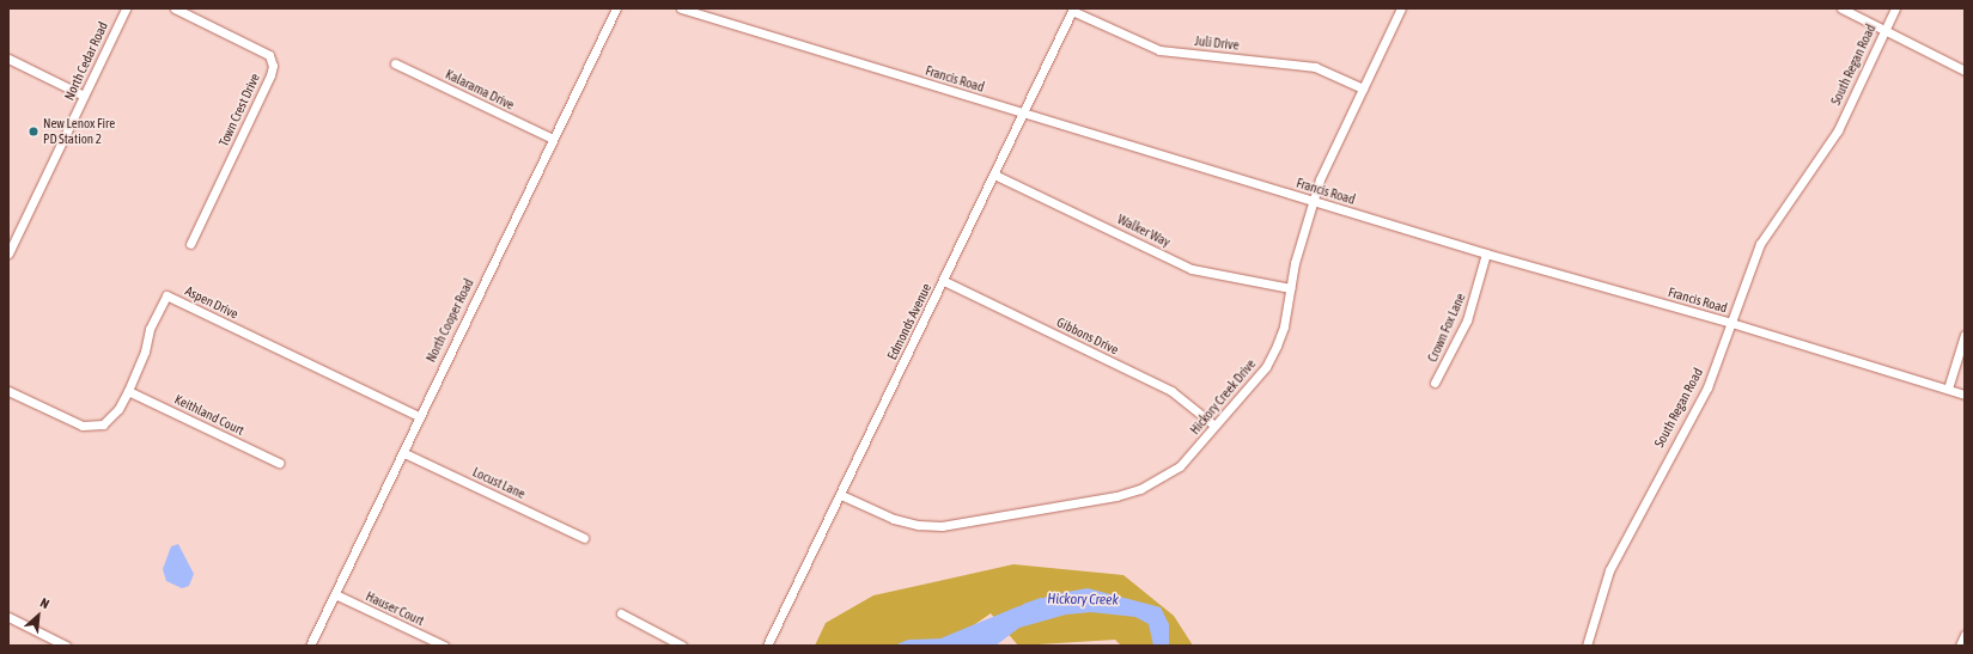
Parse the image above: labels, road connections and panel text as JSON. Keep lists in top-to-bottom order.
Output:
{
  "streets": {
    "street": [
      "Juli Drive",
      "North Cedar Road",
      "South Regan Road",
      "Francis Road",
      "Kalarama Drive",
      "Town Crest Drive",
      "Walker Way",
      "Aspen Drive",
      "North Cooper Road",
      "Edmonds Avenue",
      "Crown Fox Lane",
      "Gibbons Drive",
      "Hickory Creek Drive",
      "Keithland Court",
      "Locust Lane",
      "Hauser Court"
    ]
  },
  "crossings": [
    ["Juli Drive", "Edmonds Avenue"],
    ["Juli Drive", "Hickory Creek Drive"],
    ["South Regan Road", "Francis Road"],
    ["Francis Road", "Edmonds Avenue"],
    ["Francis Road", "Crown Fox Lane"],
    ["Francis Road", "Hickory Creek Drive"],
    ["Kalarama Drive", "North Cooper Road"],
    ["Walker Way", "Edmonds Avenue"],
    ["Walker Way", "Hickory Creek Drive"],
    ["Aspen Drive", "North Cooper Road"],
    ["Aspen Drive", "Keithland Court"],
    ["North Cooper Road", "Locust Lane"],
    ["North Cooper Road", "Hauser Court"],
    ["Edmonds Avenue", "Gibbons Drive"],
    ["Edmonds Avenue", "Hickory Creek Drive"],
    ["Gibbons Drive", "Hickory Creek Drive"]
  ],
  "water": ["Hickory Creek"],
  "places": ["New Lenox Fire PD Station 2"],
  "north": "top right"
}
